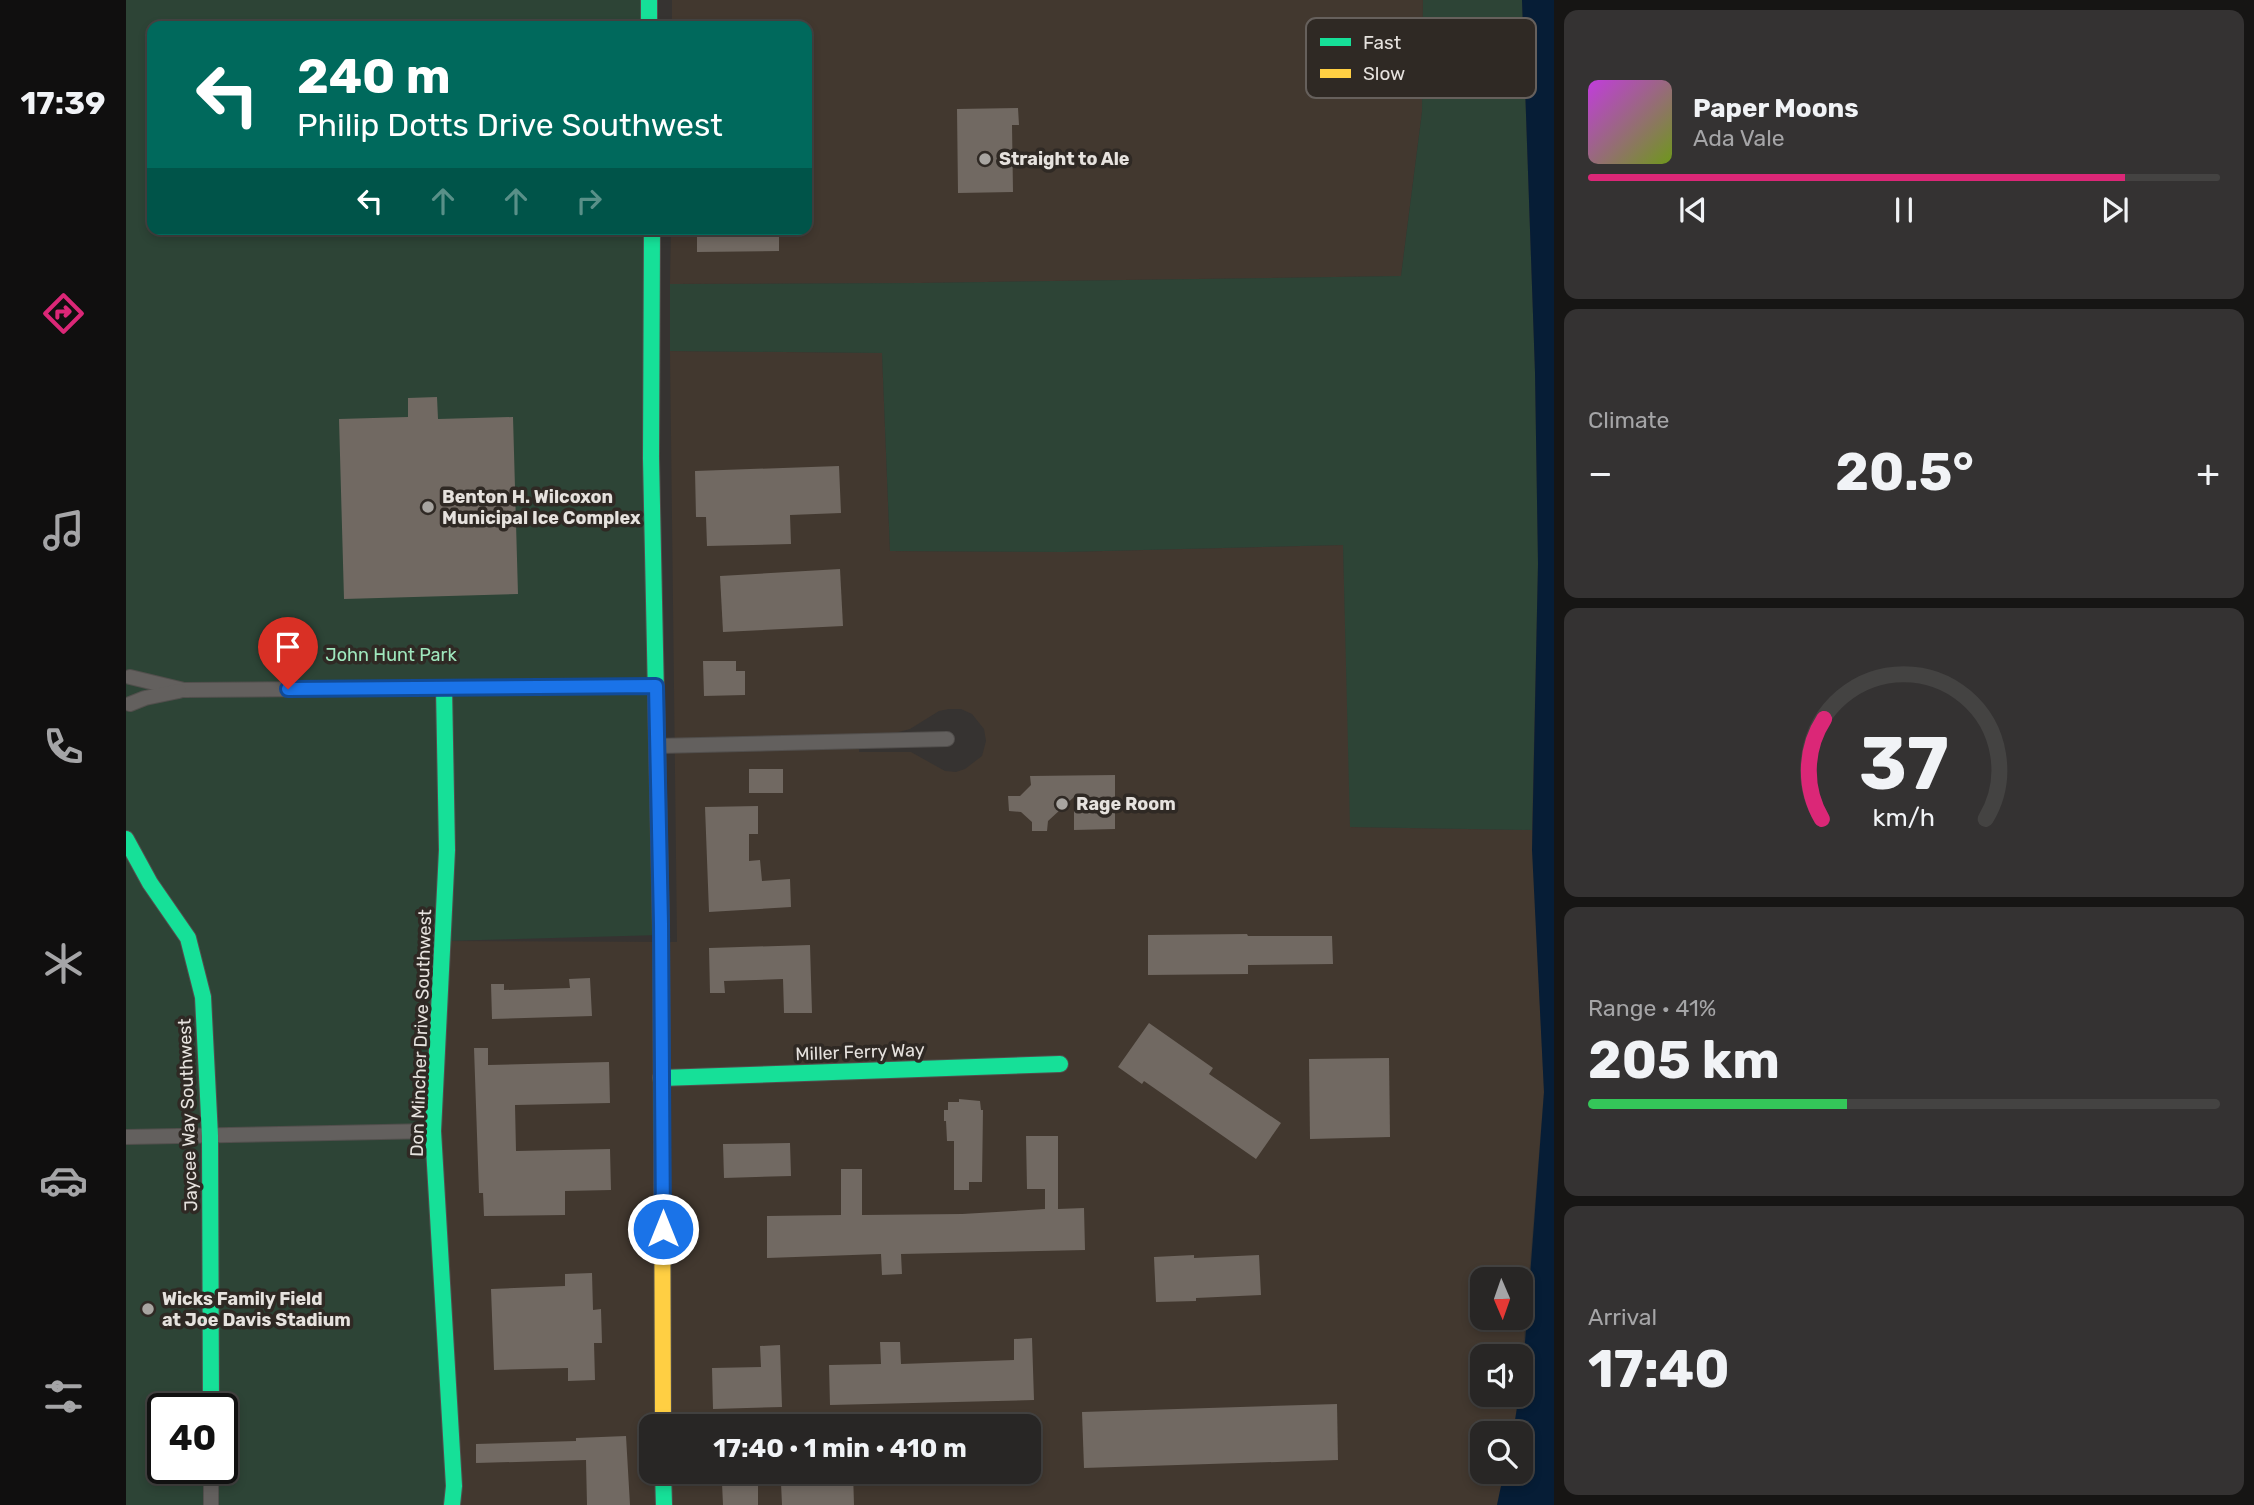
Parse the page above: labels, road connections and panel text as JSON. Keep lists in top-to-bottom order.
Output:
{
  "streets": {
    "street": ["Don Mincher Drive Southwest", "Miller Ferry Way", "Jaycee Way Southwest"]
  },
  "parks": ["John Hunt Park"],
  "places": [
    "Straight to Ale",
    "Benton H. Wilcoxon Municipal Ice Complex",
    "Rage Room",
    "Wicks Family Field at Joe Davis Stadium"
  ],
  "legend": ["Fast", "Slow"],
  "north": "bottom",
  "page": {
    "tabs": "17:39",
    "turn": ["240 m", "Philip Dotts Drive Southwest"],
    "song": ["Paper Moons", "Ada Vale"],
    "tile": [
      "Climate",
      ["Range · 41%", "205 km"],
      ["Arrival", "17:40"]
    ],
    "heat": ["−", "20.5°", "+"],
    "limit": "40",
    "trip": "17:40 · 1 min · 410 m",
    "gauge": ["37", "km/h"]
  }
}
